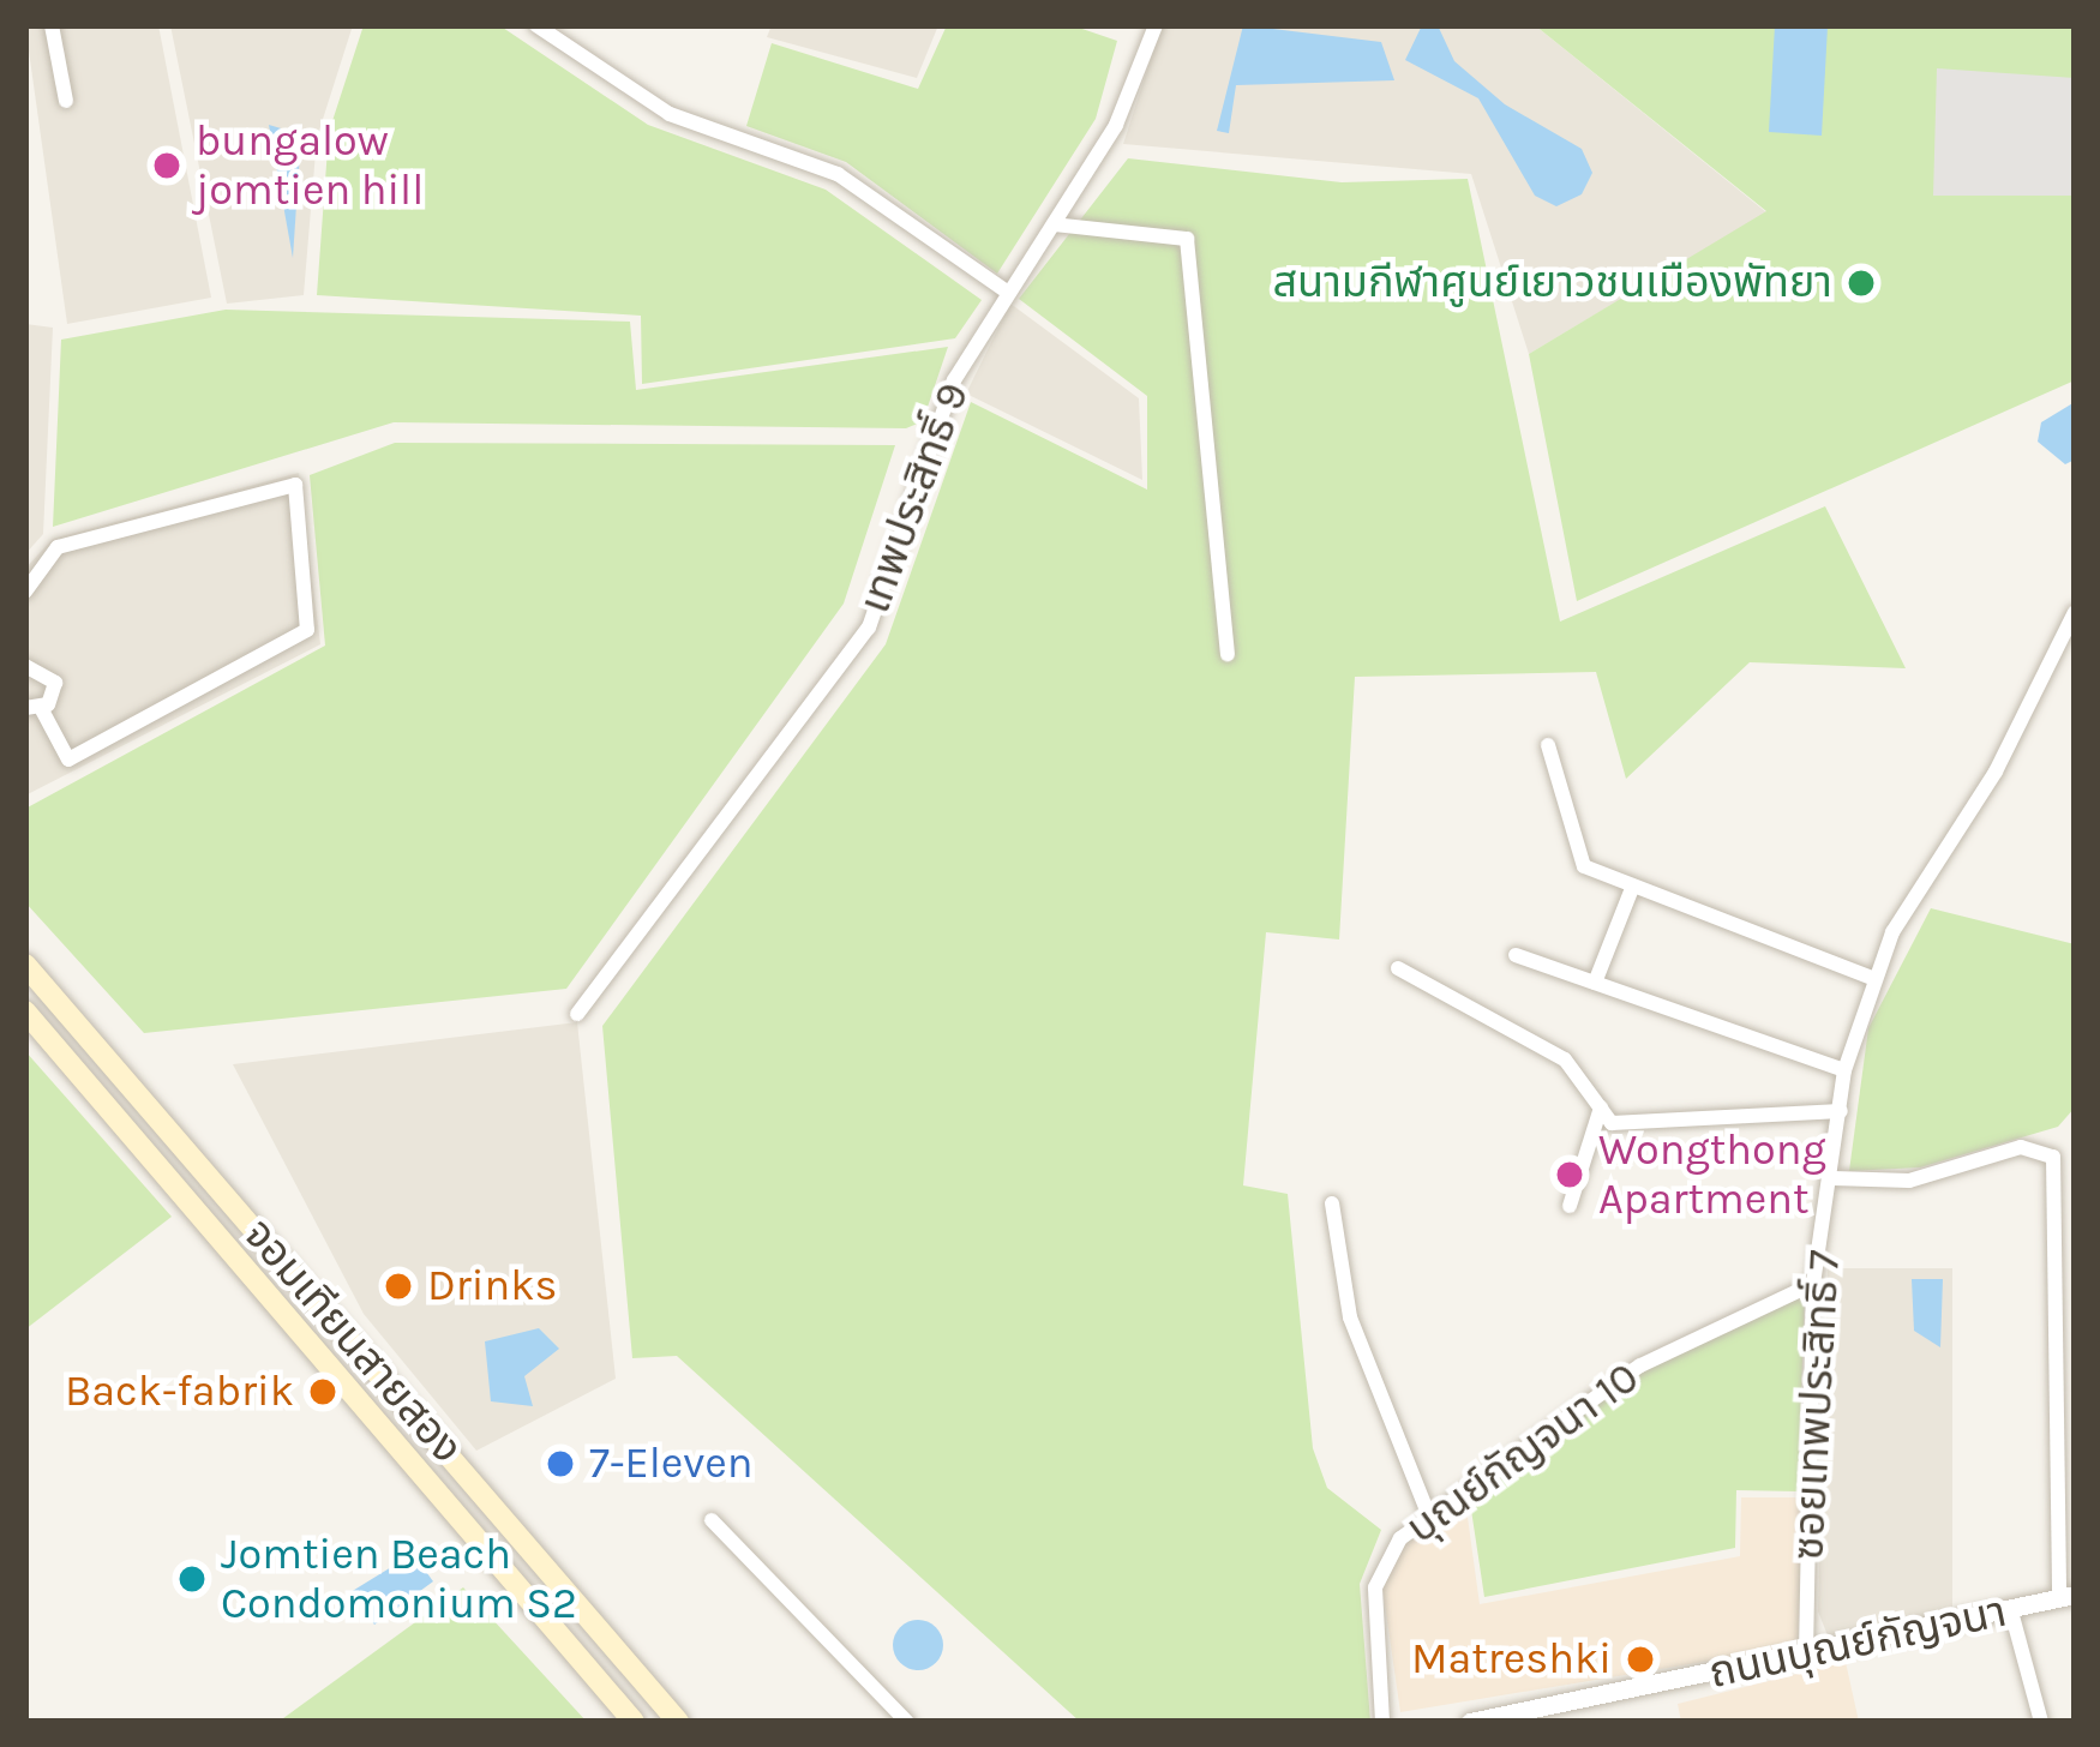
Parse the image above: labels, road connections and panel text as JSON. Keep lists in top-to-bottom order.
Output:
{
  "streets": {
    "main road": ["จอมเทียนสายสอง"],
    "street": [
      "เทพประสิทธิ์ 9",
      "ซอยเทพประสิทธิ์ 7",
      "บุณย์กัญจนา 10",
      "ถนนบุณย์กัญจนา"
    ]
  },
  "crossings": [
    ["ซอยเทพประสิทธิ์ 7", "บุณย์กัญจนา 10"],
    ["ซอยเทพประสิทธิ์ 7", "ถนนบุณย์กัญจนา"]
  ],
  "places": [
    "bungalow jomtien hill",
    "สนามกีฬาศูนย์เยาวชนเมืองพัทยา",
    "Wongthong Apartment",
    "Drinks",
    "Back-fabrik",
    "7-Eleven",
    "Jomtien Beach Condomonium S2",
    "Matreshki"
  ]
}
